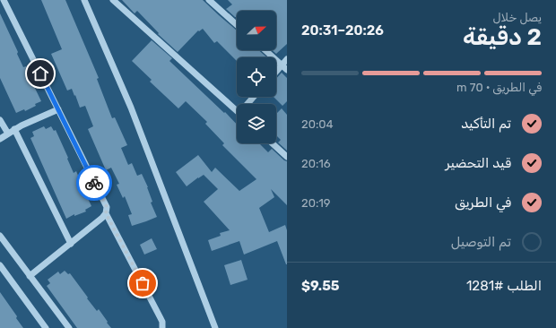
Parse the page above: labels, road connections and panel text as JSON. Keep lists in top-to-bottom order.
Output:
{
  "north": "right",
  "page": {
    "heading": ["2 دقيقة", "يصل خلال", "20:26–20:31"],
    "panel": ["الطلب #1281", "$9.55"],
    "bar": "في الطريق · 70 m",
    "list": [
      ["تم التأكيد", "20:04"],
      ["قيد التحضير", "20:16"],
      ["في الطريق", "20:19"],
      "تم التوصيل"
    ]
  }
}
